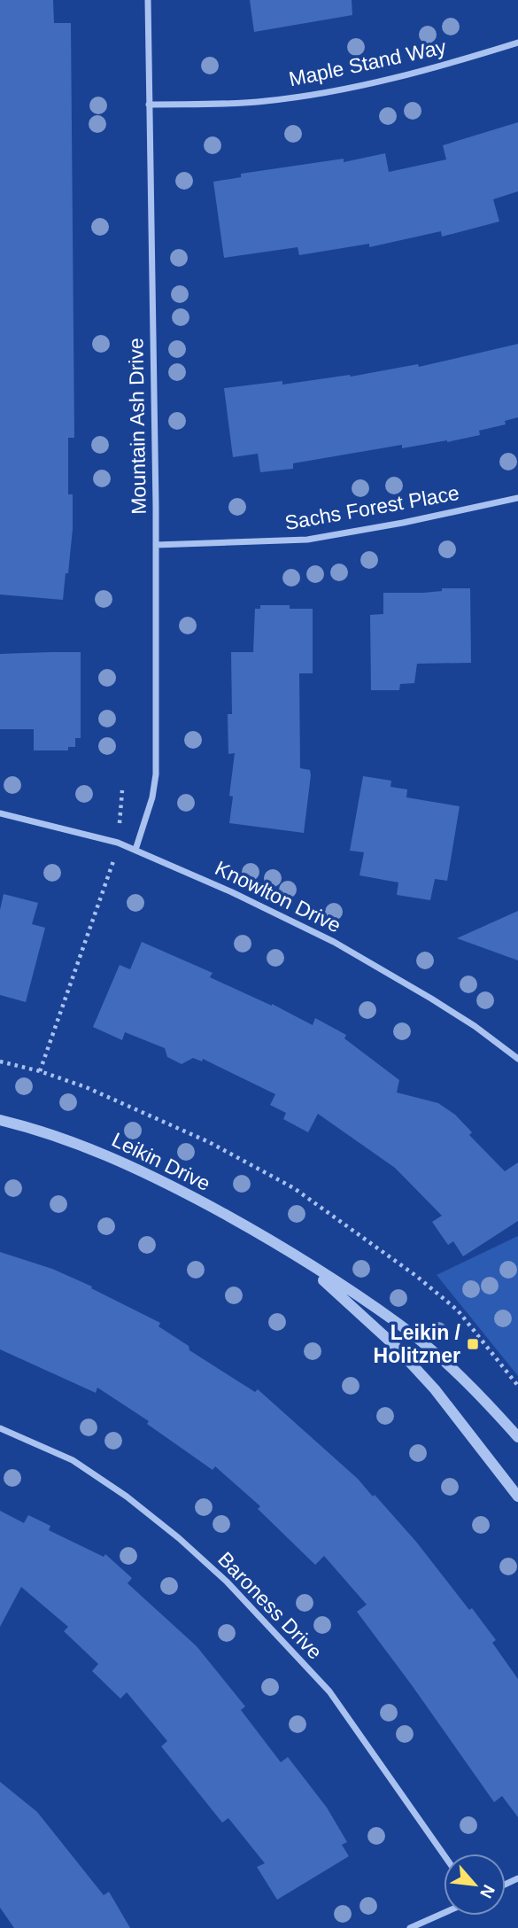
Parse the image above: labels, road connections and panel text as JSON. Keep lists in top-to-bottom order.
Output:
{
  "streets": {
    "street": [
      "Maple Stand Way",
      "Mountain Ash Drive",
      "Sachs Forest Place",
      "Knowlton Drive",
      "Leikin Drive",
      "Baroness Drive"
    ]
  },
  "crossings": [
    ["Maple Stand Way", "Mountain Ash Drive"],
    ["Mountain Ash Drive", "Sachs Forest Place"],
    ["Mountain Ash Drive", "Knowlton Drive"]
  ],
  "places": {
    "transit": ["Leikin / Holitzner"]
  },
  "north": "bottom right"
}
